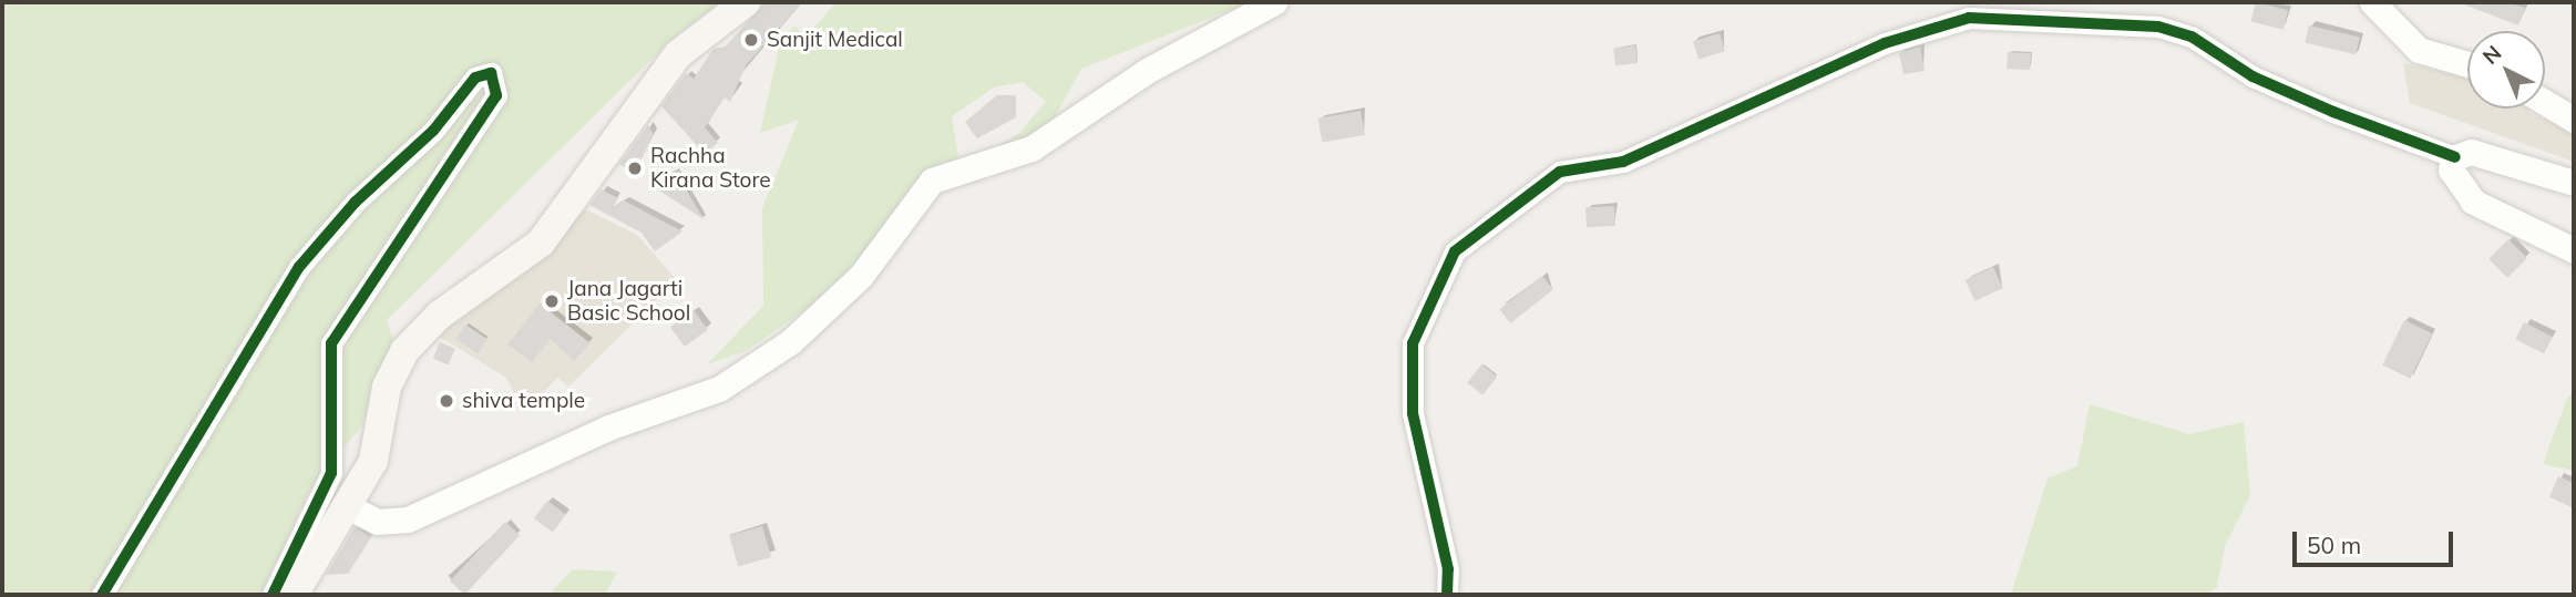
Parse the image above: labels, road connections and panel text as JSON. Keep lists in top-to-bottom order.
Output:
{
  "places": [
    "Sanjit Medical",
    "Rachha Kirana Store",
    "Jana Jagarti Basic School",
    "shiva temple"
  ],
  "scale_bar": "50 m",
  "north": "top left"
}
